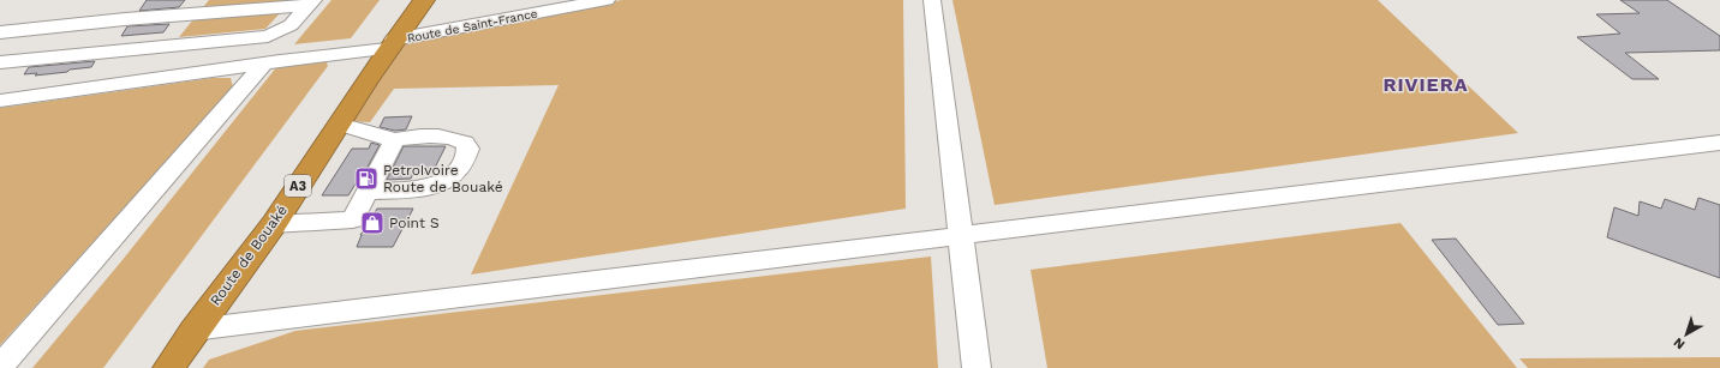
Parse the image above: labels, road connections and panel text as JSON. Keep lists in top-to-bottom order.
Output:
{
  "streets": {
    "highway": ["A3", "Route de Bouaké"],
    "street": ["Route de Saint-France"]
  },
  "crossings": [
    ["Route de Saint-France", "Route de Bouaké"]
  ],
  "districts": ["RIVIERA"],
  "places": {
    "fuel station": ["PetroIvoire Route de Bouaké"],
    "shop": ["Point S"]
  },
  "north": "bottom left"
}
